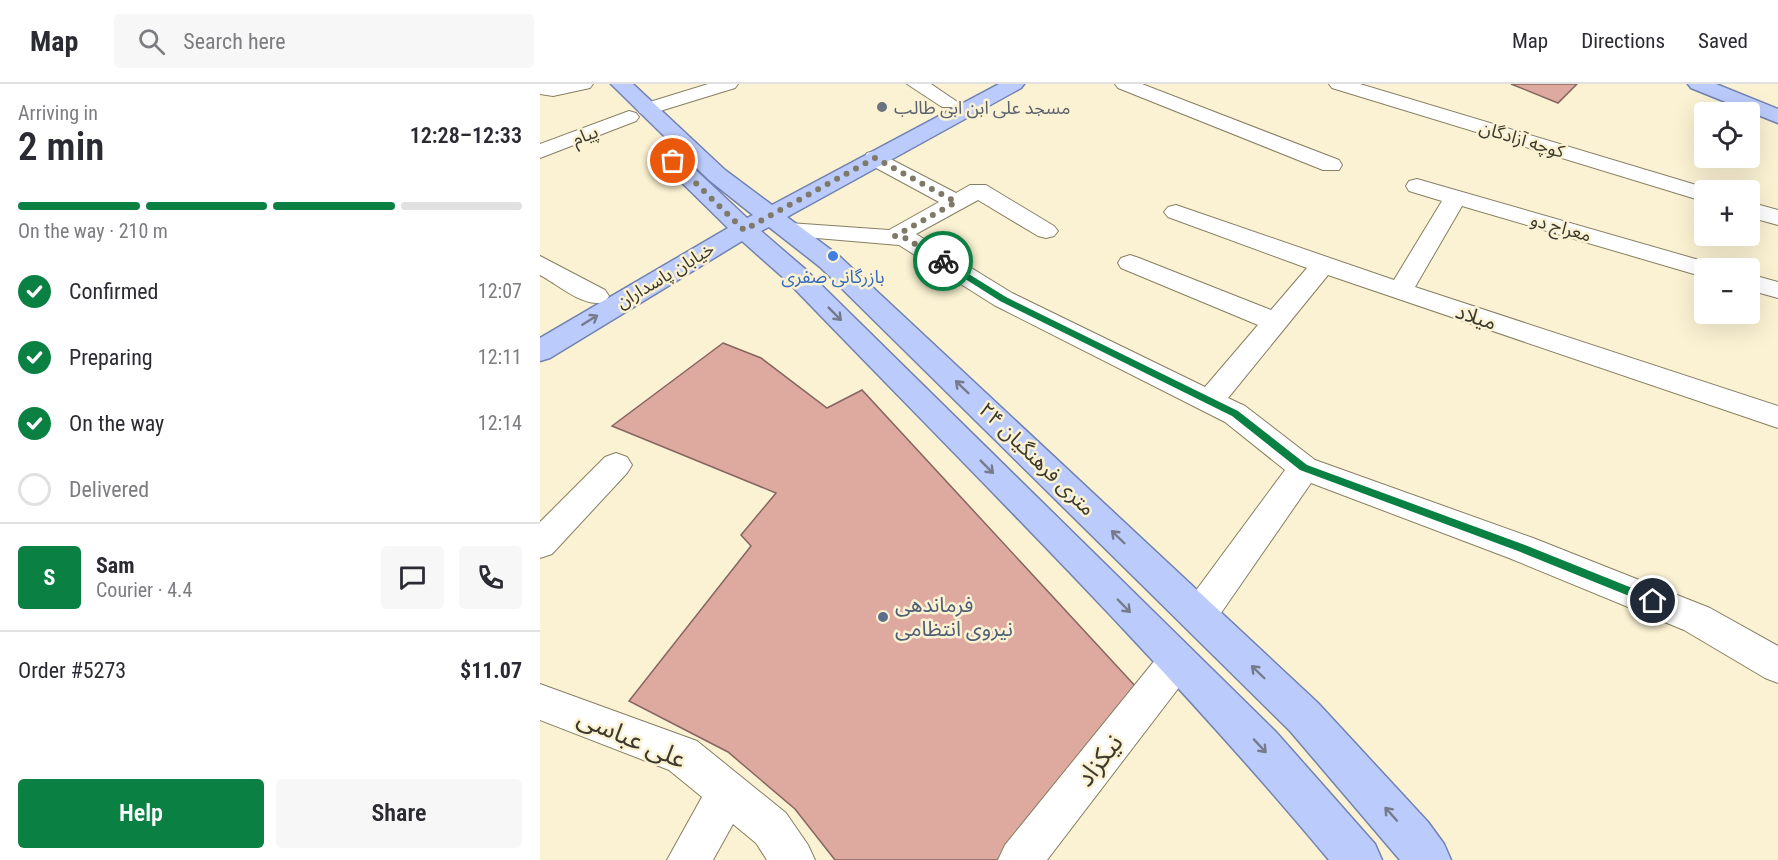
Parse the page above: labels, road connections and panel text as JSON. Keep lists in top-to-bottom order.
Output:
{
  "streets": {
    "main road": ["خیابان پاسداران", "۲۴ متری فرهنگیان"],
    "street": [
      "پیام",
      "کوچه آزادگان",
      "معراج دو",
      "میلاد",
      "علی عباسی",
      "نیکزاد"
    ]
  },
  "crossings": [
    ["پیام", "۲۴ متری فرهنگیان"],
    ["خیابان پاسداران", "۲۴ متری فرهنگیان"],
    ["۲۴ متری فرهنگیان", "نیکزاد"]
  ],
  "places": ["مسجد علی ابن ابی طالب", "بازرگانی صفری", "فرماندهی نیروی انتظامی"],
  "page": {
    "header": "Map",
    "search": "Search here",
    "nav": ["Map", "Directions", "Saved"],
    "heading": ["2 min", "Arriving in", "12:28–12:33"],
    "panel": [
      "Sam",
      "Courier · 4.4",
      "Order #5273",
      "$11.07"
    ],
    "map_buttons": ["+", "−"],
    "bar": "On the way · 210 m",
    "list": [
      ["Confirmed", "12:07"],
      ["Preparing", "12:11"],
      ["On the way", "12:14"],
      "Delivered"
    ],
    "round": "S",
    "buttons": ["Help", "Share"]
  }
}
